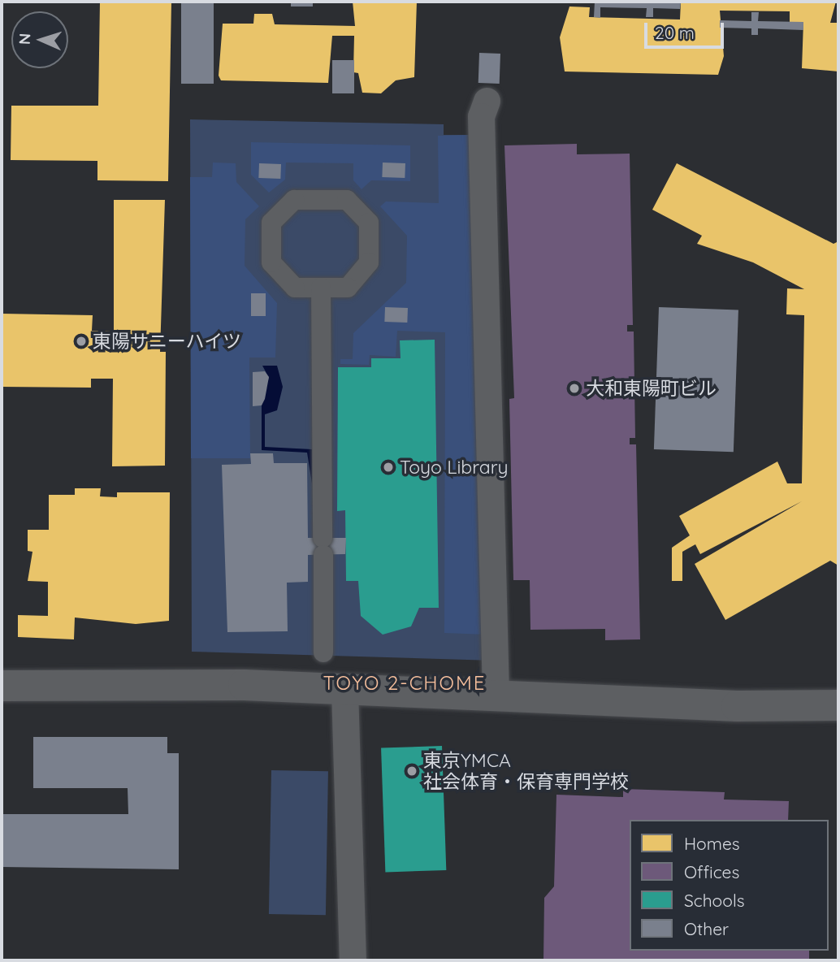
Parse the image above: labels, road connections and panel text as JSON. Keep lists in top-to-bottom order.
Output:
{
  "districts": ["TOYO 2-CHOME"],
  "places": [
    "東陽サニーハイツ",
    "大和東陽町ビル",
    "Toyo Library",
    "東京YMCA 社会体育・保育専門学校"
  ],
  "legend": [
    "Homes",
    "Offices",
    "Schools",
    "Other"
  ],
  "scale_bar": "20 m",
  "north": "left"
}
